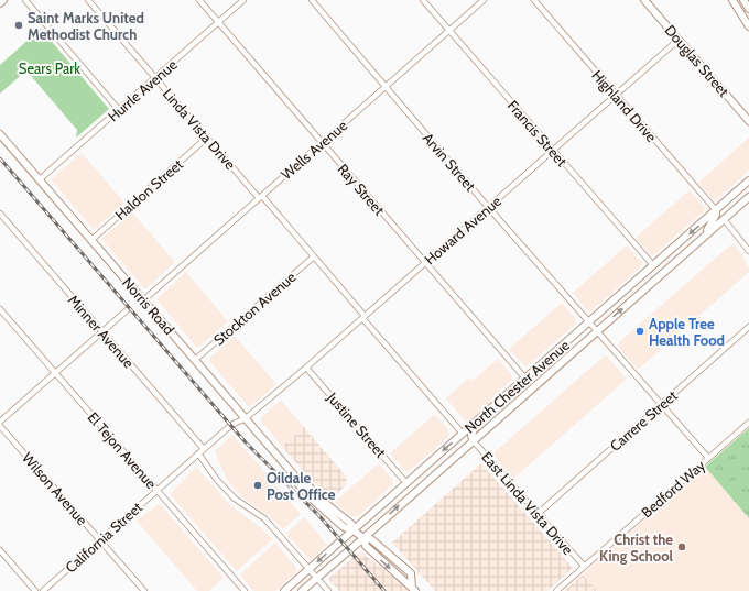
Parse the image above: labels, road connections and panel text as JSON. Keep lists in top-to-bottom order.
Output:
{
  "streets": {
    "main road": ["Douglas Street", "Norris Road", "North Chester Avenue"],
    "street": [
      "Hurrle Avenue",
      "Highland Drive",
      "Linda Vista Drive",
      "Francis Street",
      "Wells Avenue",
      "Arvin Street",
      "Haldon Street",
      "Ray Street",
      "Howard Avenue",
      "Stockton Avenue",
      "Minner Avenue",
      "Carrere Street",
      "Justine Street",
      "El Tejon Avenue",
      "Wilson Avenue",
      "Bedford Way",
      "East Linda Vista Drive",
      "California Street"
    ]
  },
  "crossings": [
    ["Douglas Street", "Howard Avenue"],
    ["Hurrle Avenue", "Linda Vista Drive"],
    ["Hurrle Avenue", "Ray Street"],
    ["Hurrle Avenue", "Norris Road"],
    ["Highland Drive", "Howard Avenue"],
    ["Highland Drive", "North Chester Avenue"],
    ["Linda Vista Drive", "Wells Avenue"],
    ["Linda Vista Drive", "Haldon Street"],
    ["Linda Vista Drive", "Howard Avenue"],
    ["Linda Vista Drive", "Stockton Avenue"],
    ["Linda Vista Drive", "North Chester Avenue"],
    ["Francis Street", "Wells Avenue"],
    ["Francis Street", "Howard Avenue"],
    ["Francis Street", "North Chester Avenue"],
    ["Wells Avenue", "Arvin Street"],
    ["Wells Avenue", "Ray Street"],
    ["Wells Avenue", "Norris Road"],
    ["Arvin Street", "Howard Avenue"],
    ["Arvin Street", "North Chester Avenue"],
    ["Arvin Street", "Carrere Street"],
    ["Arvin Street", "Bedford Way"],
    ["Haldon Street", "Norris Road"],
    ["Ray Street", "Howard Avenue"],
    ["Ray Street", "North Chester Avenue"],
    ["Howard Avenue", "Norris Road"],
    ["Howard Avenue", "Justine Street"],
    ["Howard Avenue", "California Street"],
    ["Norris Road", "Stockton Avenue"],
    ["Norris Road", "North Chester Avenue"],
    ["Norris Road", "California Street"],
    ["Minner Avenue", "California Street"],
    ["North Chester Avenue", "Justine Street"],
    ["North Chester Avenue", "East Linda Vista Drive"],
    ["Carrere Street", "East Linda Vista Drive"],
    ["El Tejon Avenue", "California Street"],
    ["Wilson Avenue", "California Street"],
    ["Bedford Way", "East Linda Vista Drive"]
  ],
  "parks": ["Sears Park"],
  "places": [
    "Saint Marks United Methodist Church",
    "Apple Tree Health Food",
    "Oildale Post Office",
    "Christ the King School"
  ]
}
